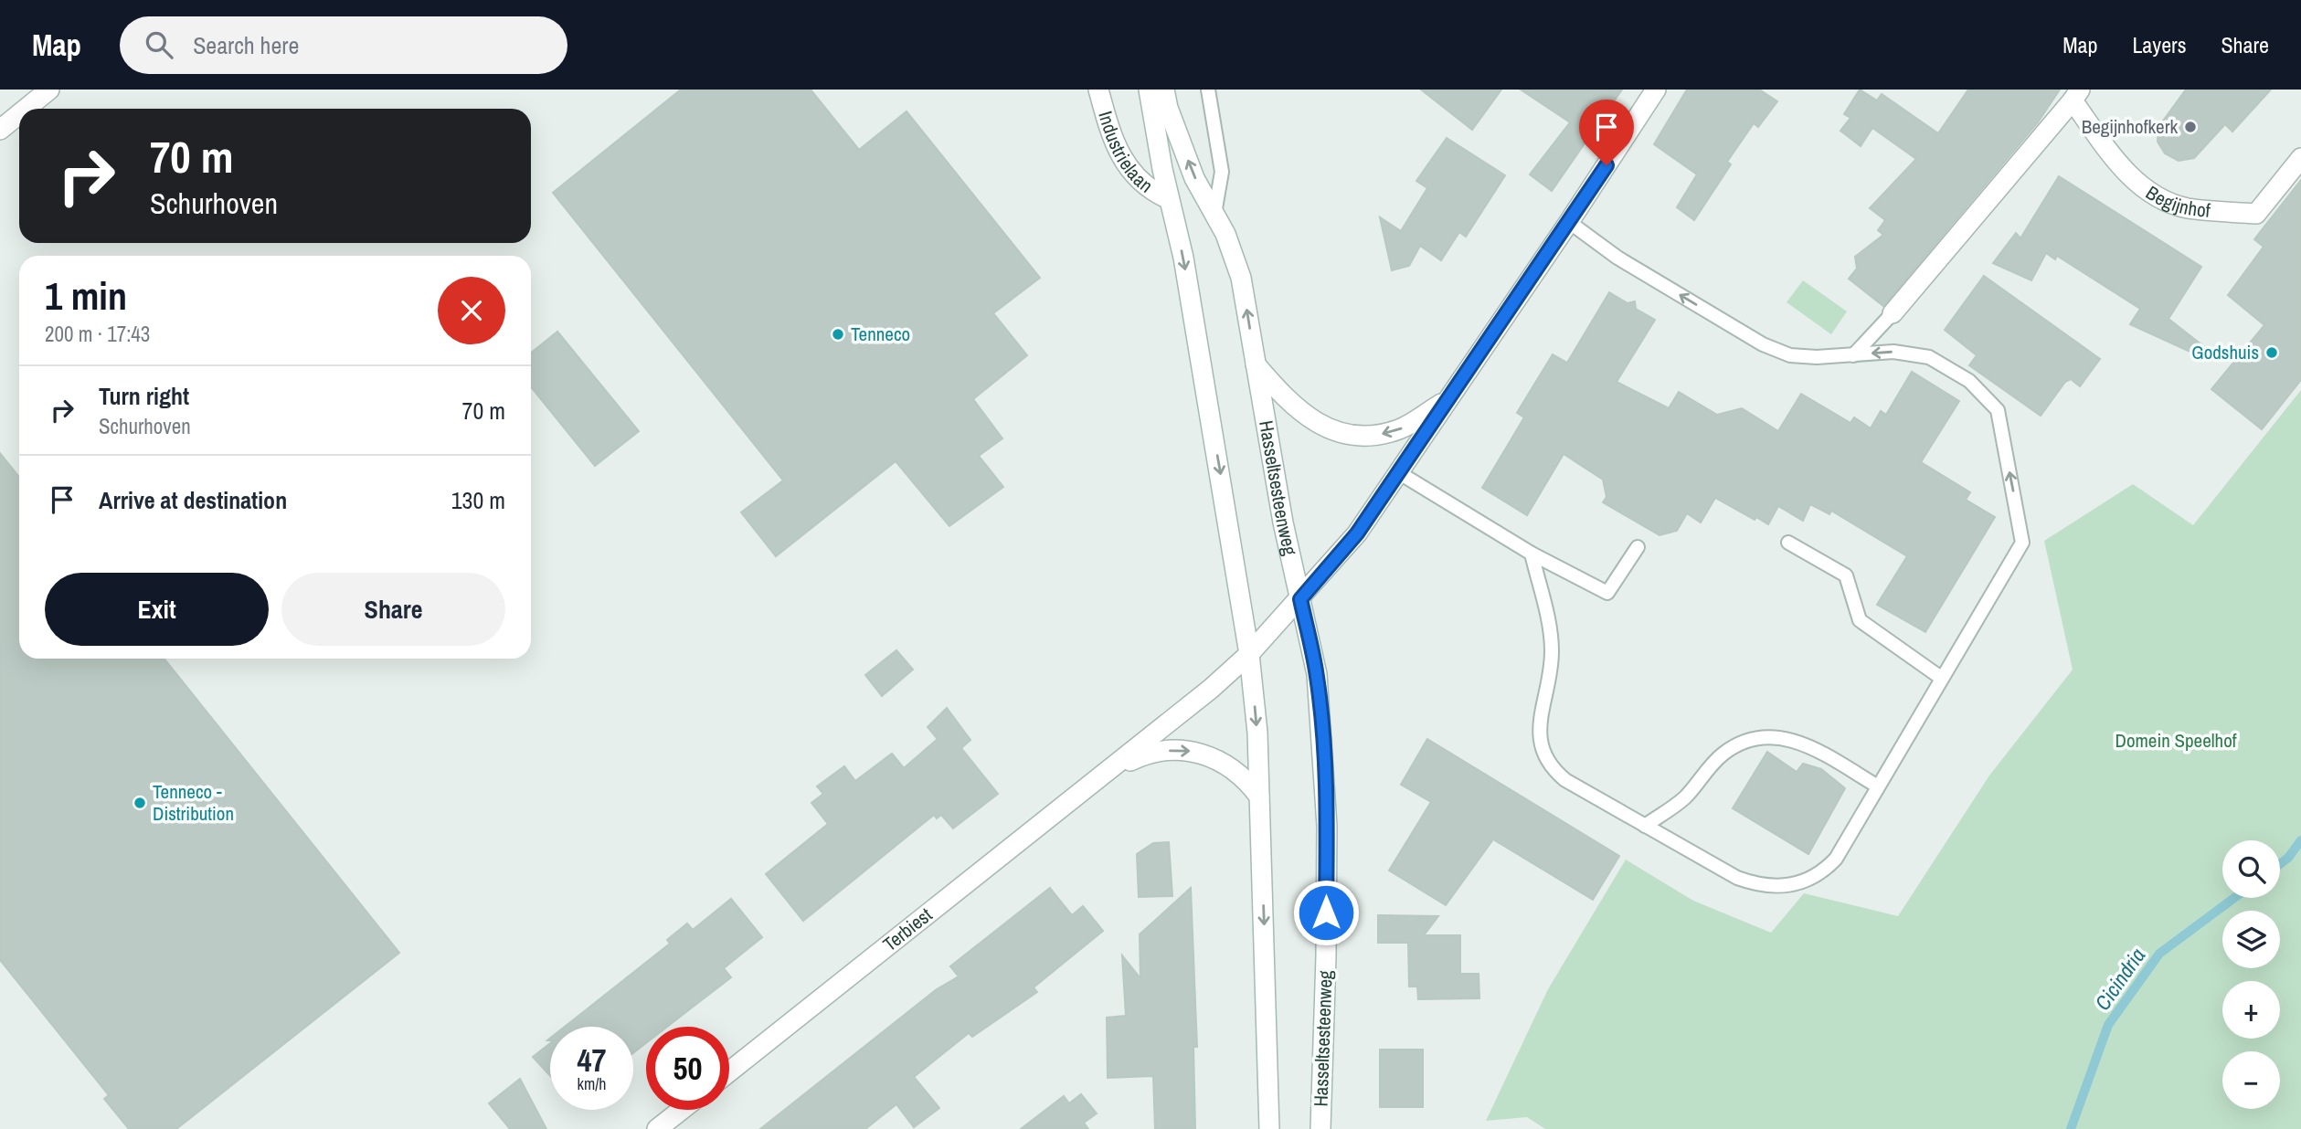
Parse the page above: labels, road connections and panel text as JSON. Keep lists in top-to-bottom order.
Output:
{
  "streets": {
    "street": [
      "Industrielaan",
      "Begijnhof",
      "Hasseltsesteenweg",
      "Terbiest"
    ]
  },
  "crossings": [
    ["Hasseltsesteenweg", "Terbiest"]
  ],
  "water": ["Cicindria"],
  "parks": ["Domein Speelhof"],
  "places": [
    "Begijnhofkerk",
    "Tenneco",
    "Godshuis",
    "Tenneco - Distribution"
  ],
  "page": {
    "header": "Map",
    "search": "Search here",
    "nav": ["Map", "Layers", "Share"],
    "turn": ["70 m", "Schurhoven"],
    "heading": ["1 min", "200 m · 17:43"],
    "list": [
      {
        "name": "Turn right",
        "note": "Schurhoven",
        "value": "70 m"
      },
      {
        "name": "Arrive at destination",
        "value": "130 m"
      }
    ],
    "buttons": ["Exit", "Share"],
    "map_buttons": ["+", "−"],
    "speed": "47 km/h",
    "limit": "50"
  }
}
